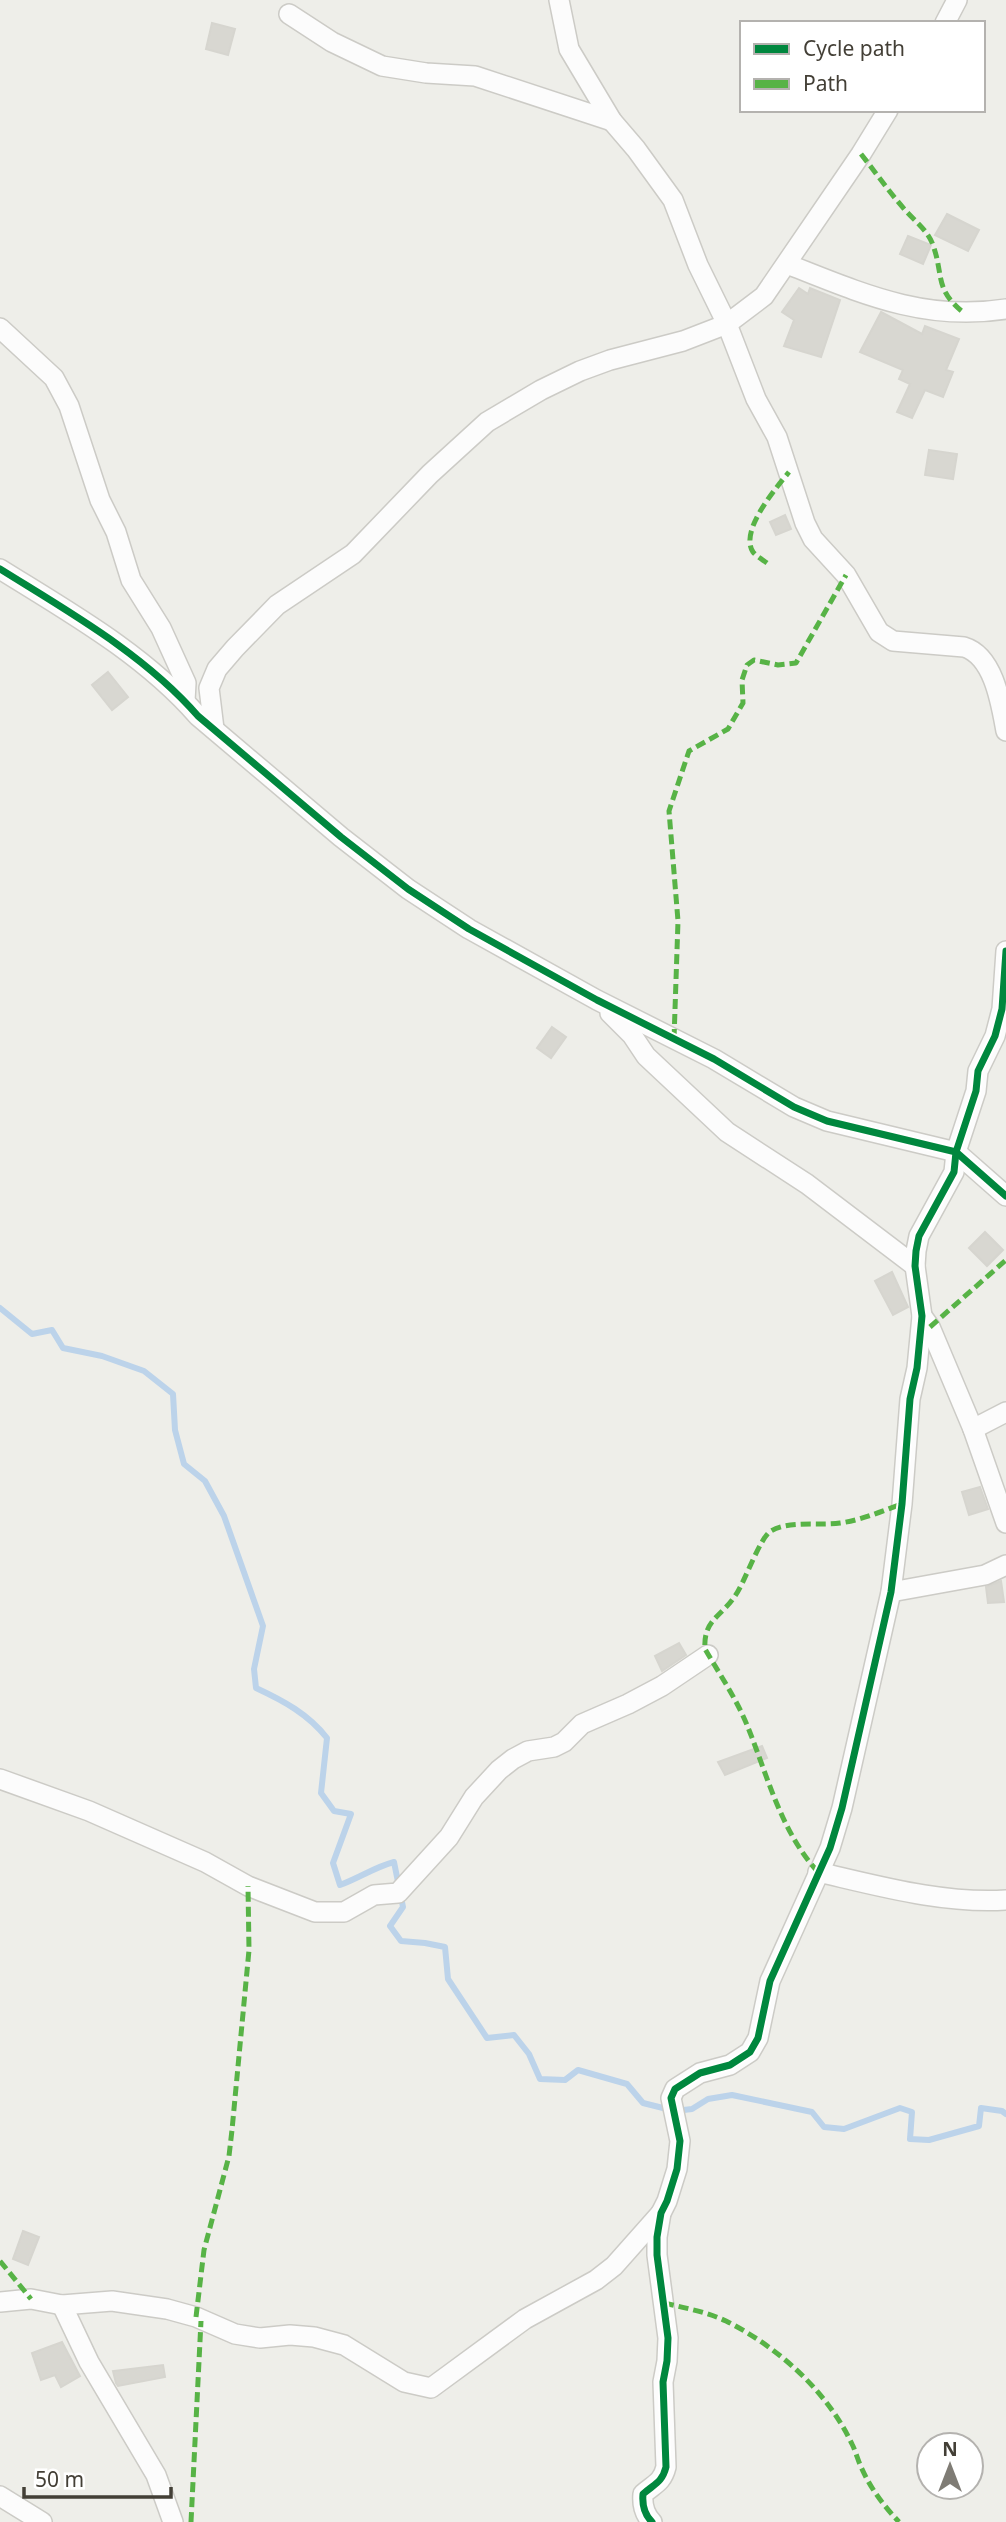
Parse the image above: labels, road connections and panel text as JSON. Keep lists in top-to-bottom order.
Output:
{
  "legend": ["Cycle path", "Path"],
  "scale_bar": "50 m",
  "north": "top"
}
